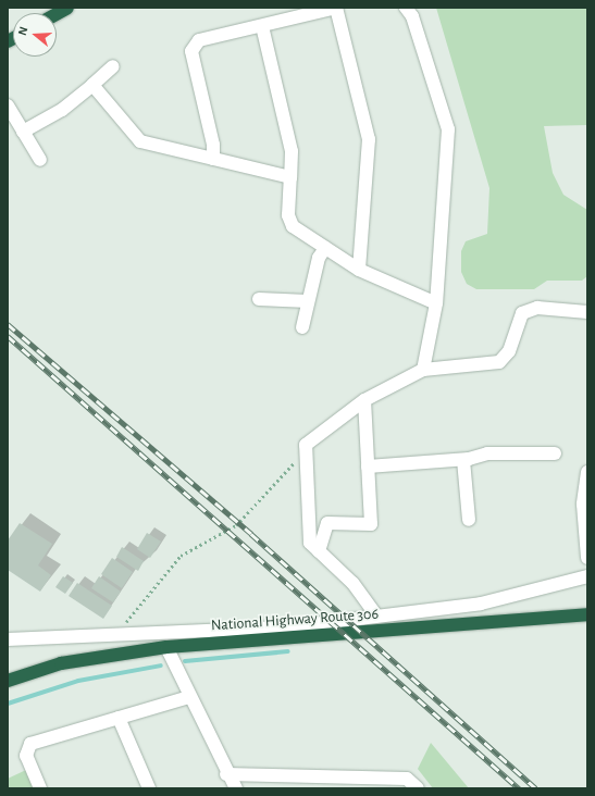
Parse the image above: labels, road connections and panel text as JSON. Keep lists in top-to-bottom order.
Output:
{
  "streets": {
    "highway": ["National Highway Route 306"]
  },
  "north": "left"
}
